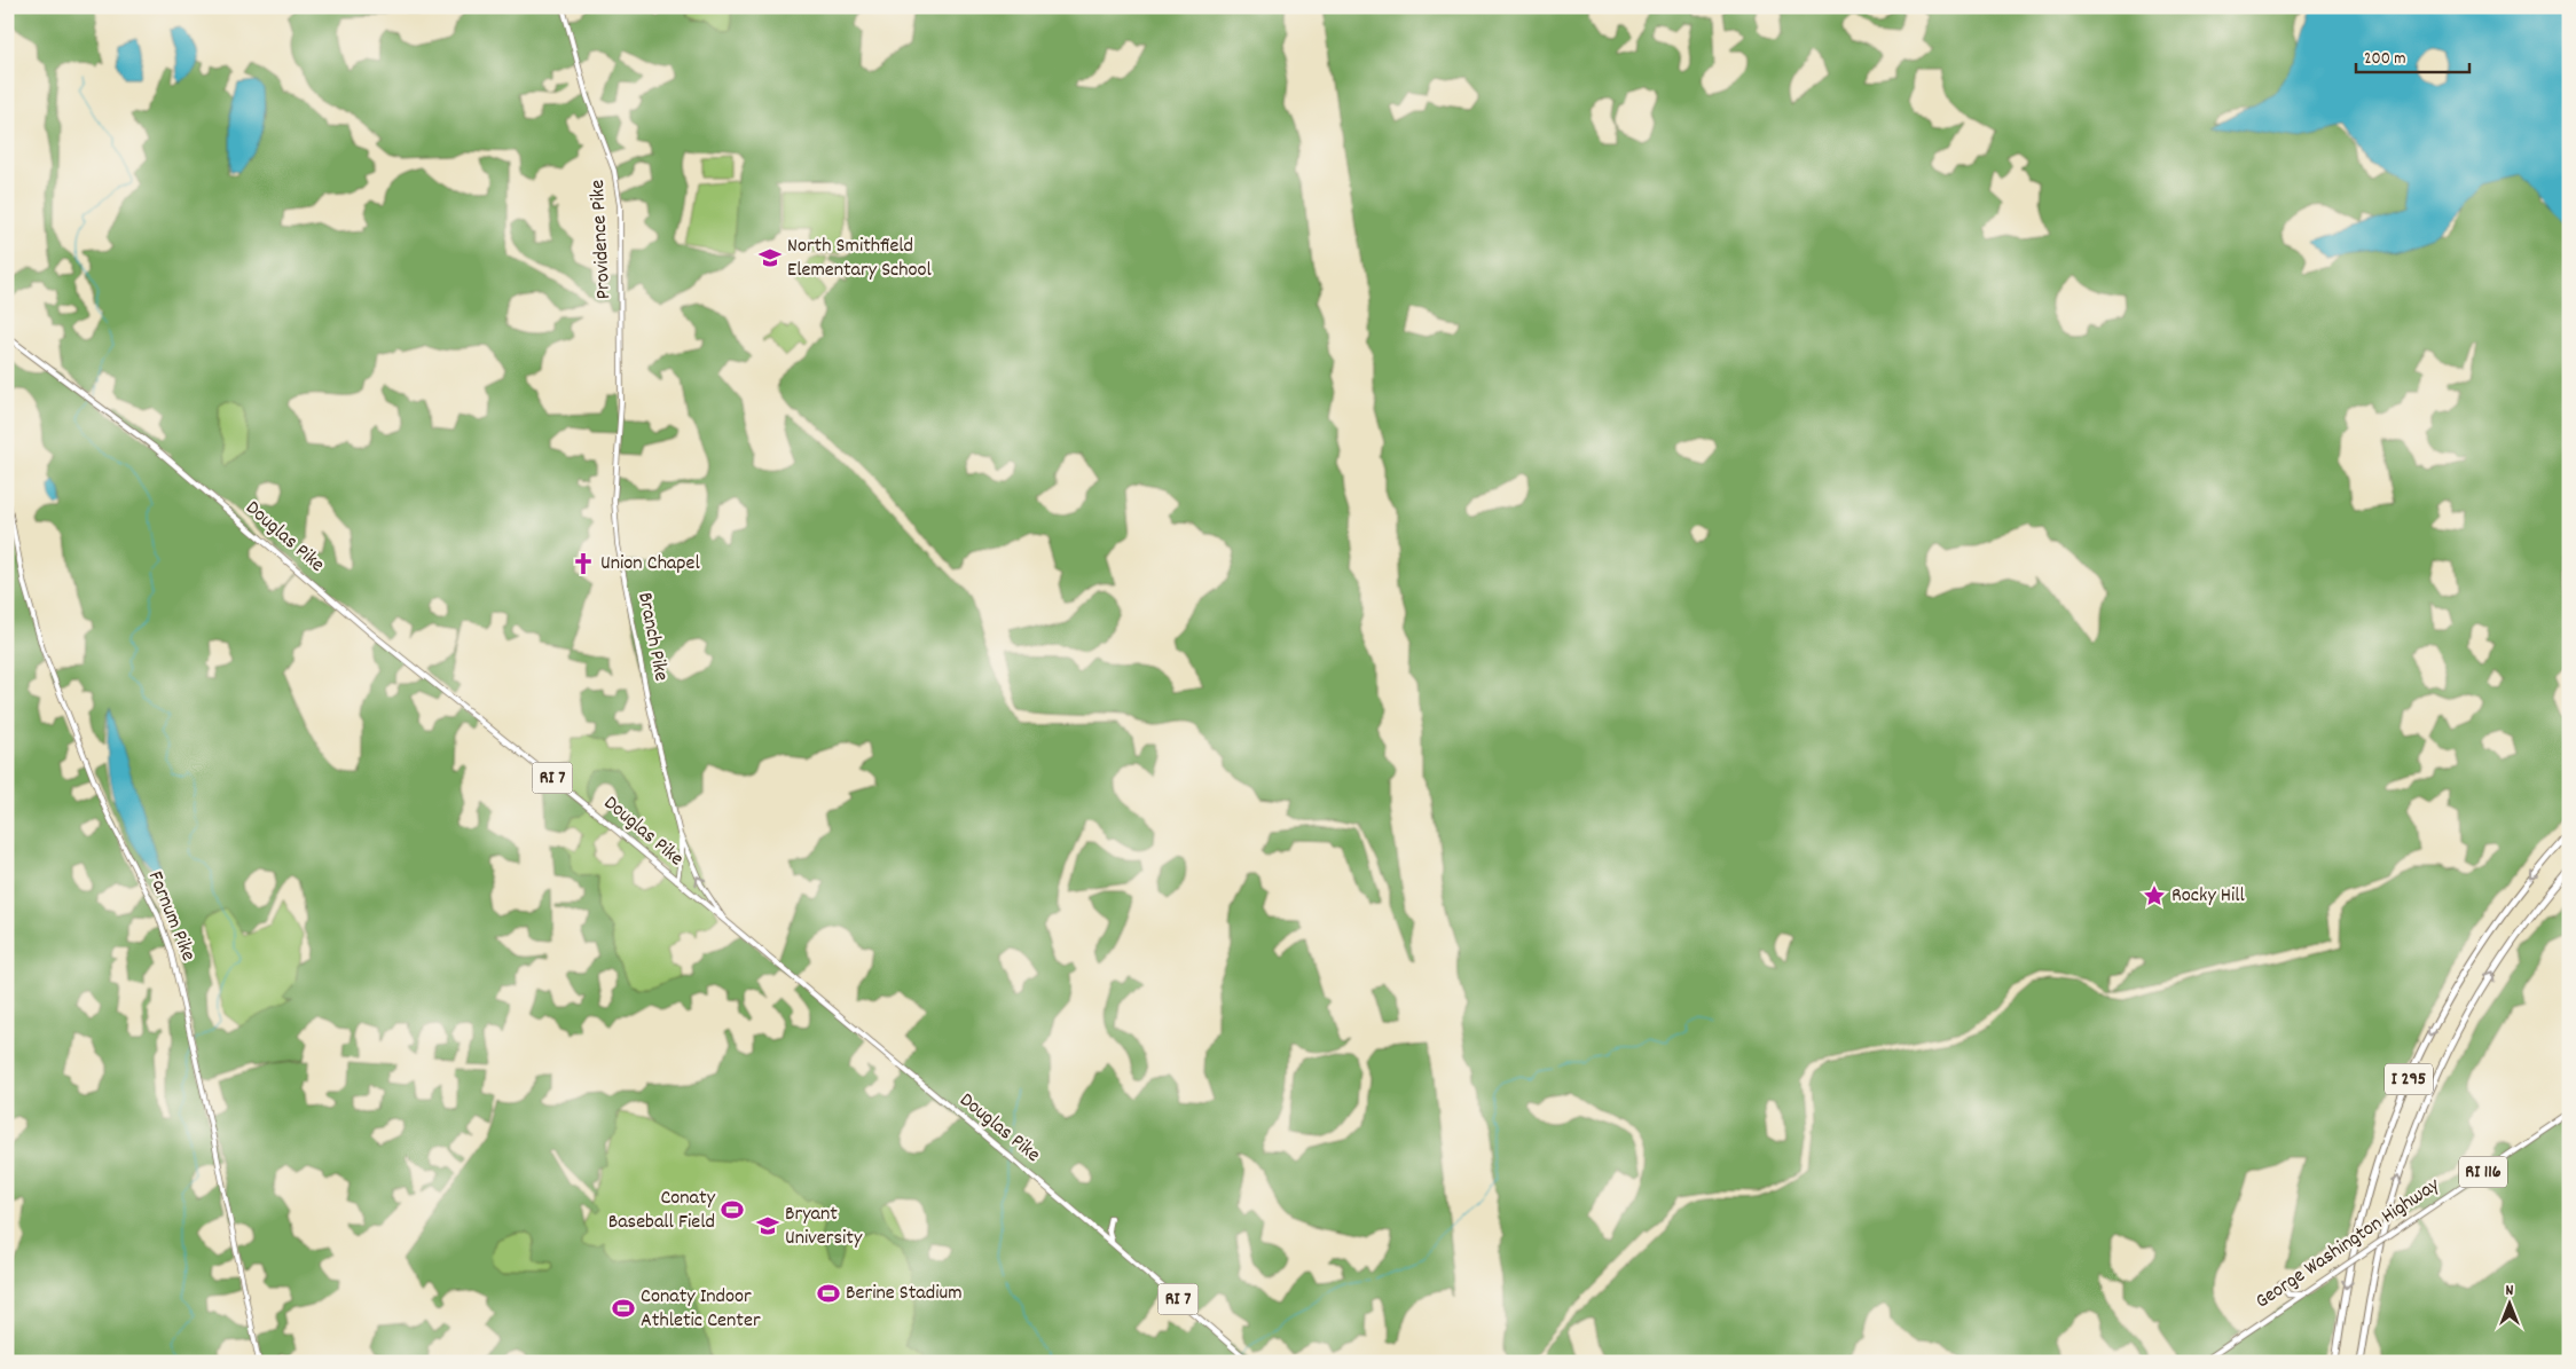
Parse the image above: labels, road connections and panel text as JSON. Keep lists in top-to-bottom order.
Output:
{
  "streets": {
    "highway": ["I 295"],
    "main road": [
      "Providence Pike",
      "Douglas Pike",
      "Branch Pike",
      "RI 7",
      "Farnum Pike",
      "RI 116",
      "George Washington Highway"
    ]
  },
  "crossings": [
    ["Providence Pike", "Branch Pike"],
    ["Douglas Pike", "Branch Pike"]
  ],
  "places": {
    "school or university": ["North Smithfield Elementary School", "Bryant University"],
    "church": ["Union Chapel"],
    "place": ["Rocky Hill"],
    "sports": ["Conaty Baseball Field", "Berine Stadium", "Conaty Indoor Athletic Center"]
  },
  "scale_bar": "200 m",
  "north": "top"
}
